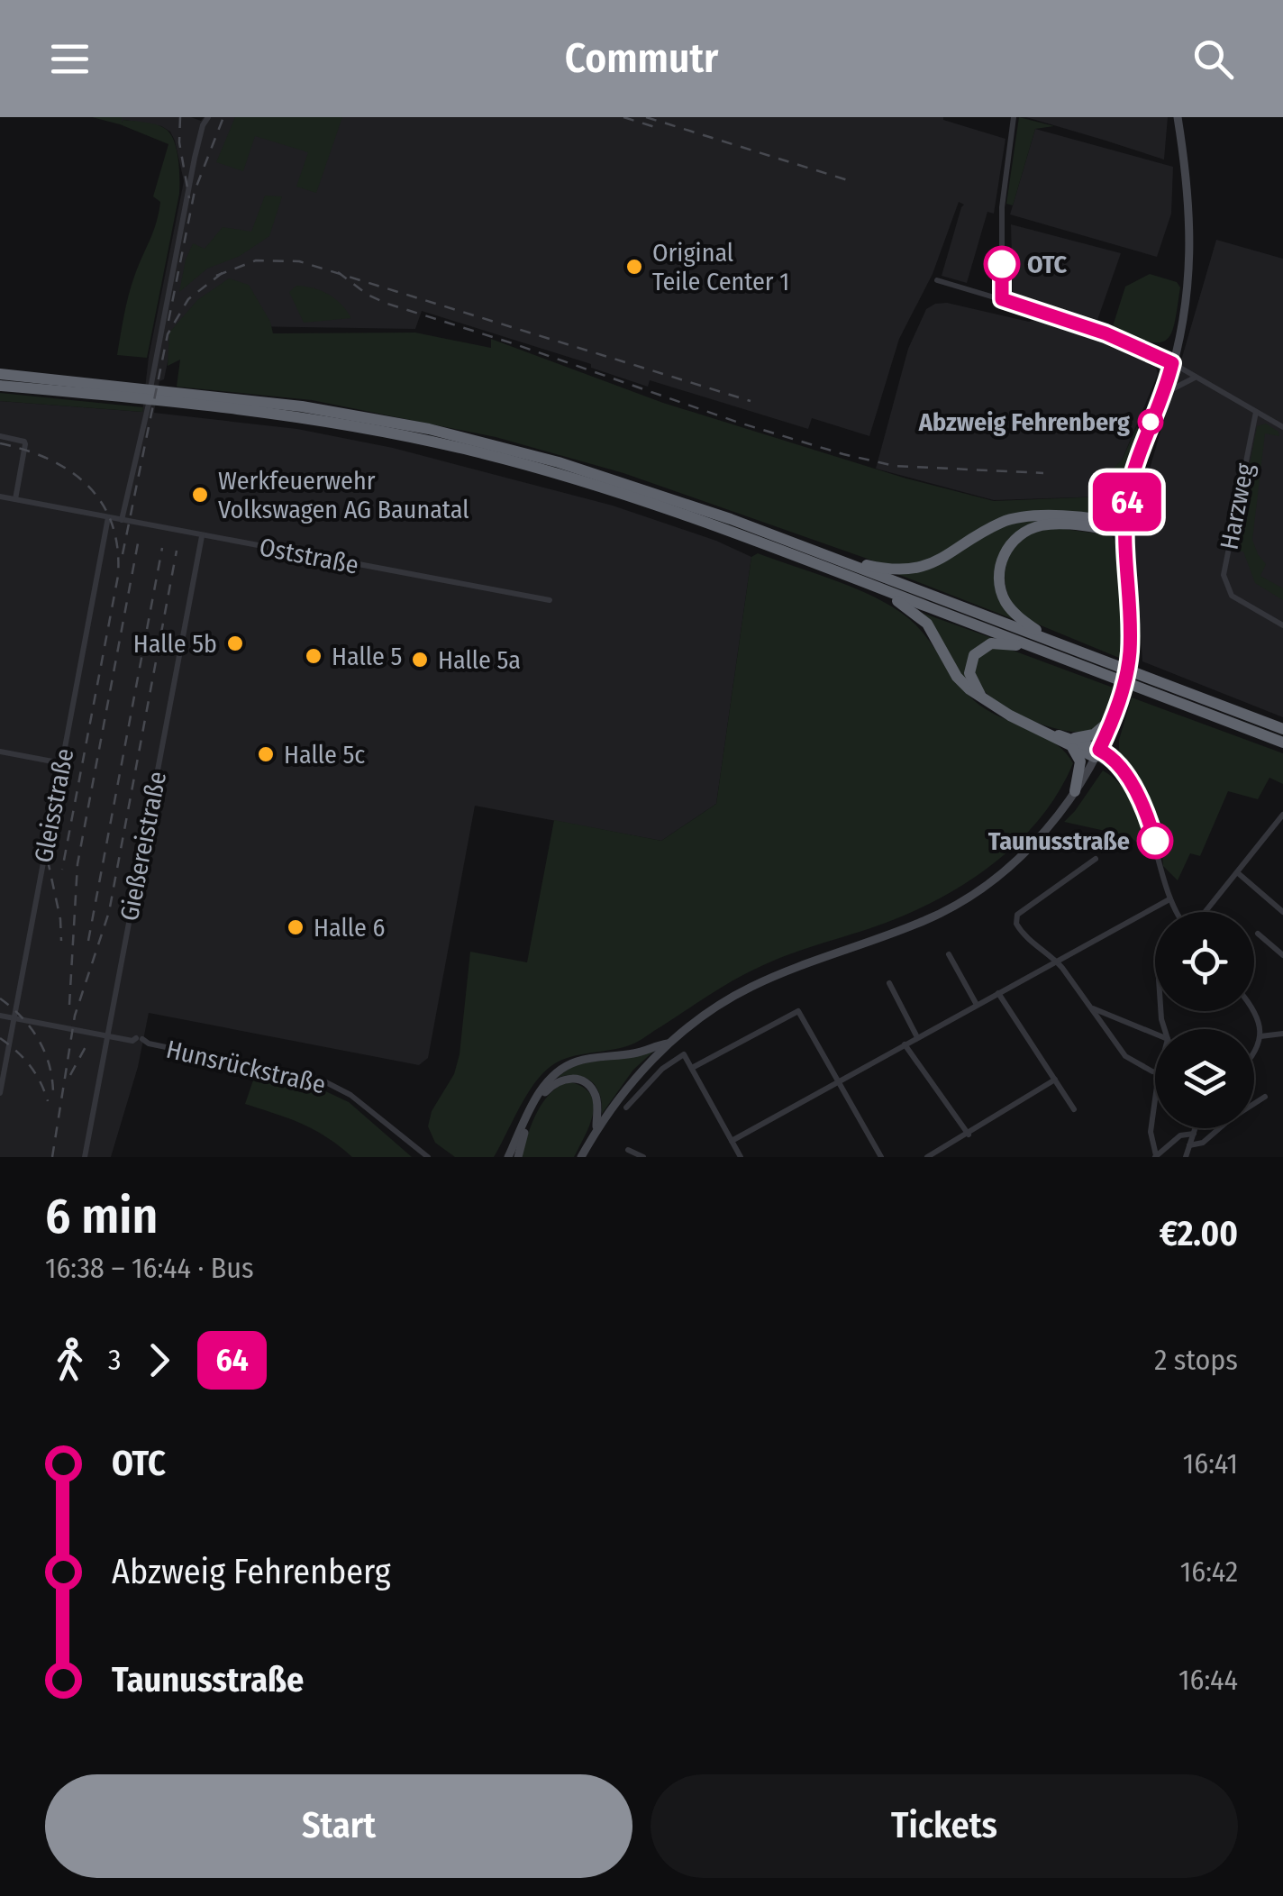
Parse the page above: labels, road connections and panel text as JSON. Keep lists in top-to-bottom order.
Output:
{
  "streets": {
    "street": [
      "Harzweg",
      "Oststraße",
      "Gleisstraße",
      "Gießereistraße",
      "Hunsrückstraße"
    ]
  },
  "crossings": [
    ["Oststraße", "Gleisstraße"],
    ["Oststraße", "Gießereistraße"],
    ["Gleisstraße", "Hunsrückstraße"],
    ["Gießereistraße", "Hunsrückstraße"]
  ],
  "places": [
    "OTC",
    "Original Teile Center 1",
    "Abzweig Fehrenberg",
    "Werkfeuerwehr Volkswagen AG Baunatal",
    "Halle 5b",
    "Halle 5",
    "Halle 5a",
    "Halle 5c",
    "Taunusstraße",
    "Halle 6"
  ],
  "lines": ["bus line 64"],
  "page": {
    "header": "Commutr",
    "on_map": "64",
    "heading": ["6 min", "16:38 – 16:44 · Bus", "€2.00"],
    "legs": ["3", "64", "2 stops"],
    "list": [
      {
        "name": "OTC",
        "value": "16:41"
      },
      {
        "name": "Abzweig Fehrenberg",
        "value": "16:42"
      },
      {
        "name": "Taunusstraße",
        "value": "16:44"
      }
    ],
    "buttons": ["Start", "Tickets"]
  }
}
